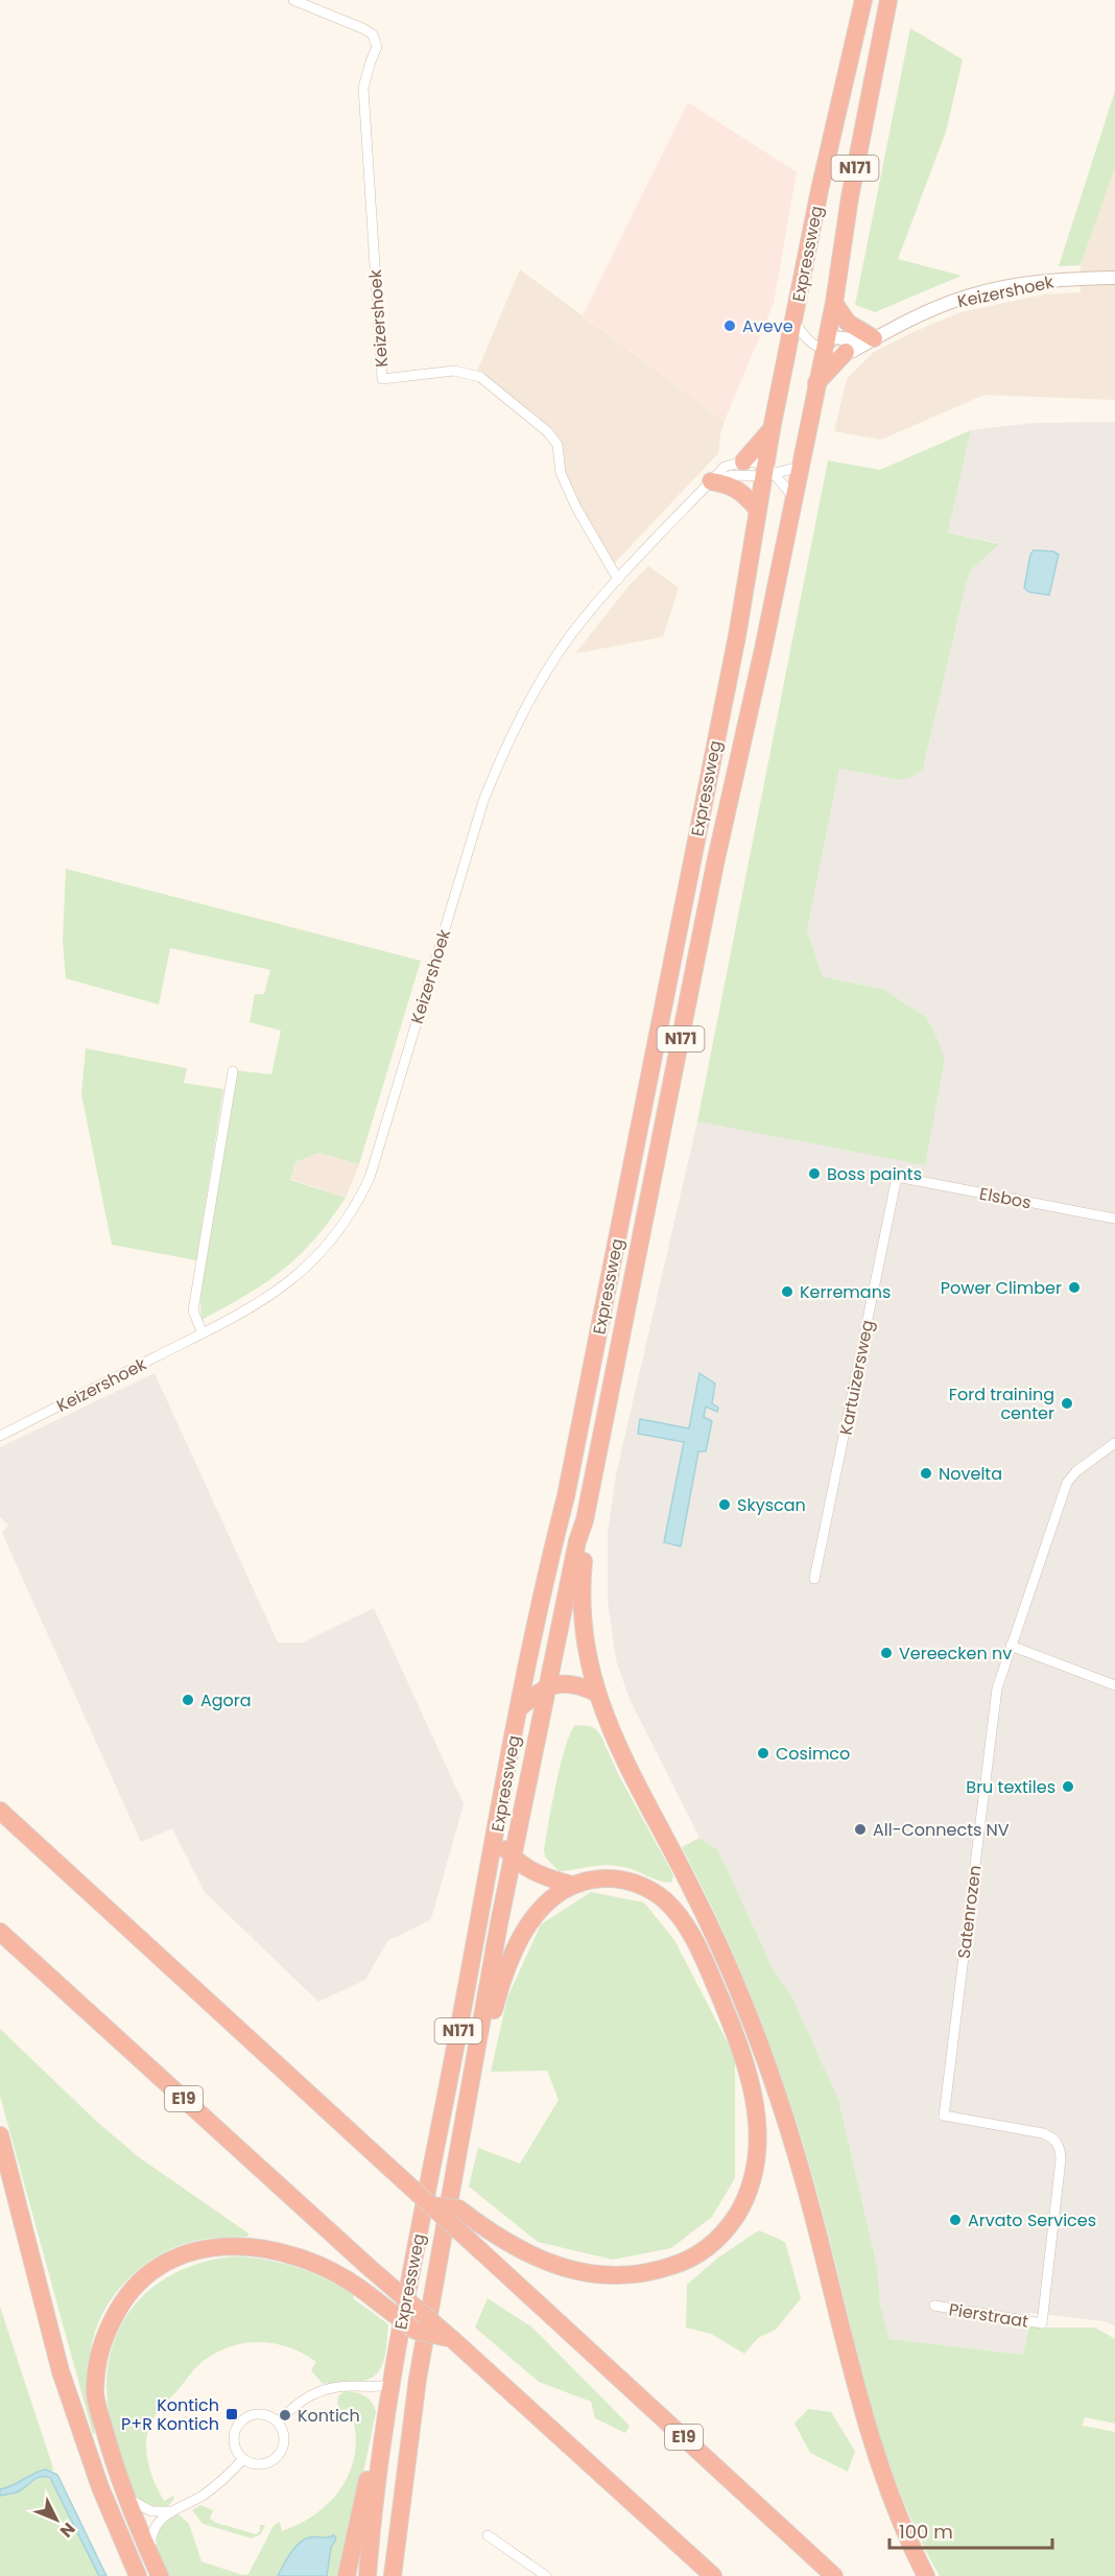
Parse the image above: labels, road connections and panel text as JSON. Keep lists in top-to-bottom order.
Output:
{
  "streets": {
    "highway": ["N171", "Expressweg", "E19"],
    "street": [
      "Keizershoek",
      "Elsbos",
      "Kartuizersweg",
      "Satenrozen",
      "Pierstraat"
    ]
  },
  "crossings": [
    ["Elsbos", "Kartuizersweg"],
    ["Satenrozen", "Pierstraat"]
  ],
  "places": {
    "other": [
      "Aveve",
      "Boss paints",
      "Power Climber",
      "Kerremans",
      "Ford training center",
      "Novelta",
      "Skyscan",
      "Vereecken nv",
      "Agora",
      "Cosimco",
      "Bru textiles",
      "All-Connects NV",
      "Arvato Services",
      "Kontich"
    ],
    "transit": ["Kontich P+R Kontich"]
  },
  "scale_bar": "100 m",
  "north": "bottom right"
}
